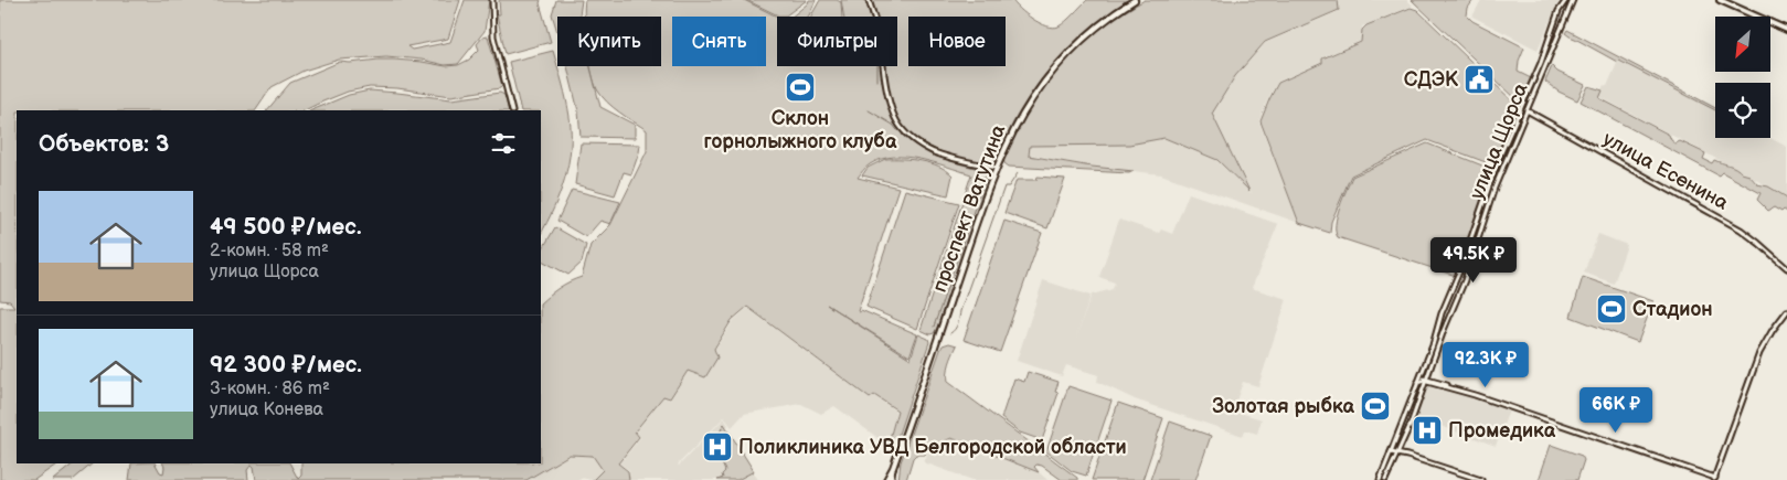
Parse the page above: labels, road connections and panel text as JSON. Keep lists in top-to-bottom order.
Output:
{
  "streets": {
    "main road": ["проспект Ватутина"],
    "street": ["улица Щорса", "улица Есенина"]
  },
  "crossings": [
    ["улица Щорса", "улица Есенина"]
  ],
  "places": {
    "public building": ["СДЭК"],
    "sports": ["Склон горнолыжного клуба", "Cтадион", "Золотая рыбка"],
    "hospital": ["Промедика", "Поликлиника УВД Белгородской области"]
  },
  "north": "bottom left",
  "page": {
    "chip": [
      "Купить",
      "Снять",
      "Фильтры",
      "Новое"
    ],
    "heading": "Объектов: 3",
    "list": [
      {
        "name": "49 500 ₽/мес.",
        "note": "2-комн. · 58 m² · улица Щорса"
      },
      {
        "name": "92 300 ₽/мес.",
        "note": "3-комн. · 86 m² · улица Конева"
      }
    ],
    "price": ["49.5K ₽", "92.3K ₽", "66K ₽"]
  }
}
